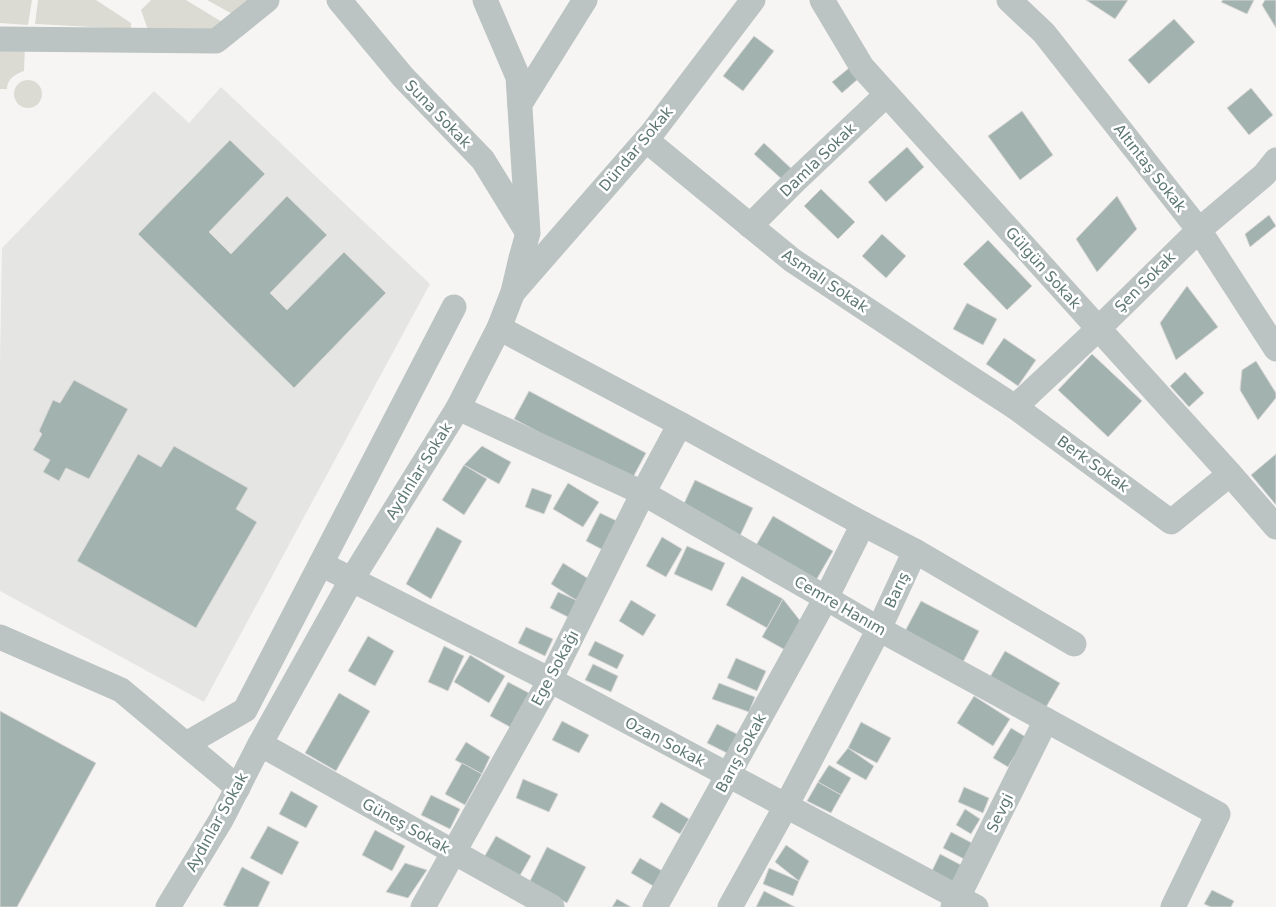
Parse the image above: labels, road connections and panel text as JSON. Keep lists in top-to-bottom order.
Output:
{
  "streets": {
    "street": [
      "Suna Sokak",
      "Dündar Sokak",
      "Damla Sokak",
      "Altıntaş Sokak",
      "Gülgün Sokak",
      "Asmalı Sokak",
      "Şen Sokak",
      "Berk Sokak",
      "Aydınlar Sokak",
      "Barış",
      "Cemre Hanım",
      "Ege Sokağı",
      "Ozan Sokak",
      "Barış Sokak",
      "Sevgi",
      "Güneş Sokak"
    ]
  },
  "crossings": [
    ["Suna Sokak", "Aydınlar Sokak"],
    ["Dündar Sokak", "Asmalı Sokak"],
    ["Dündar Sokak", "Aydınlar Sokak"],
    ["Damla Sokak", "Gülgün Sokak"],
    ["Damla Sokak", "Asmalı Sokak"],
    ["Altıntaş Sokak", "Şen Sokak"],
    ["Gülgün Sokak", "Şen Sokak"],
    ["Gülgün Sokak", "Berk Sokak"],
    ["Asmalı Sokak", "Şen Sokak"],
    ["Asmalı Sokak", "Berk Sokak"],
    ["Şen Sokak", "Berk Sokak"],
    ["Aydınlar Sokak", "Cemre Hanım"],
    ["Aydınlar Sokak", "Ozan Sokak"],
    ["Aydınlar Sokak", "Güneş Sokak"],
    ["Barış", "Cemre Hanım"],
    ["Cemre Hanım", "Ege Sokağı"],
    ["Cemre Hanım", "Barış Sokak"],
    ["Cemre Hanım", "Sevgi"],
    ["Ege Sokağı", "Ozan Sokak"],
    ["Ege Sokağı", "Güneş Sokak"],
    ["Ozan Sokak", "Barış Sokak"],
    ["Ozan Sokak", "Sevgi"]
  ]
}
